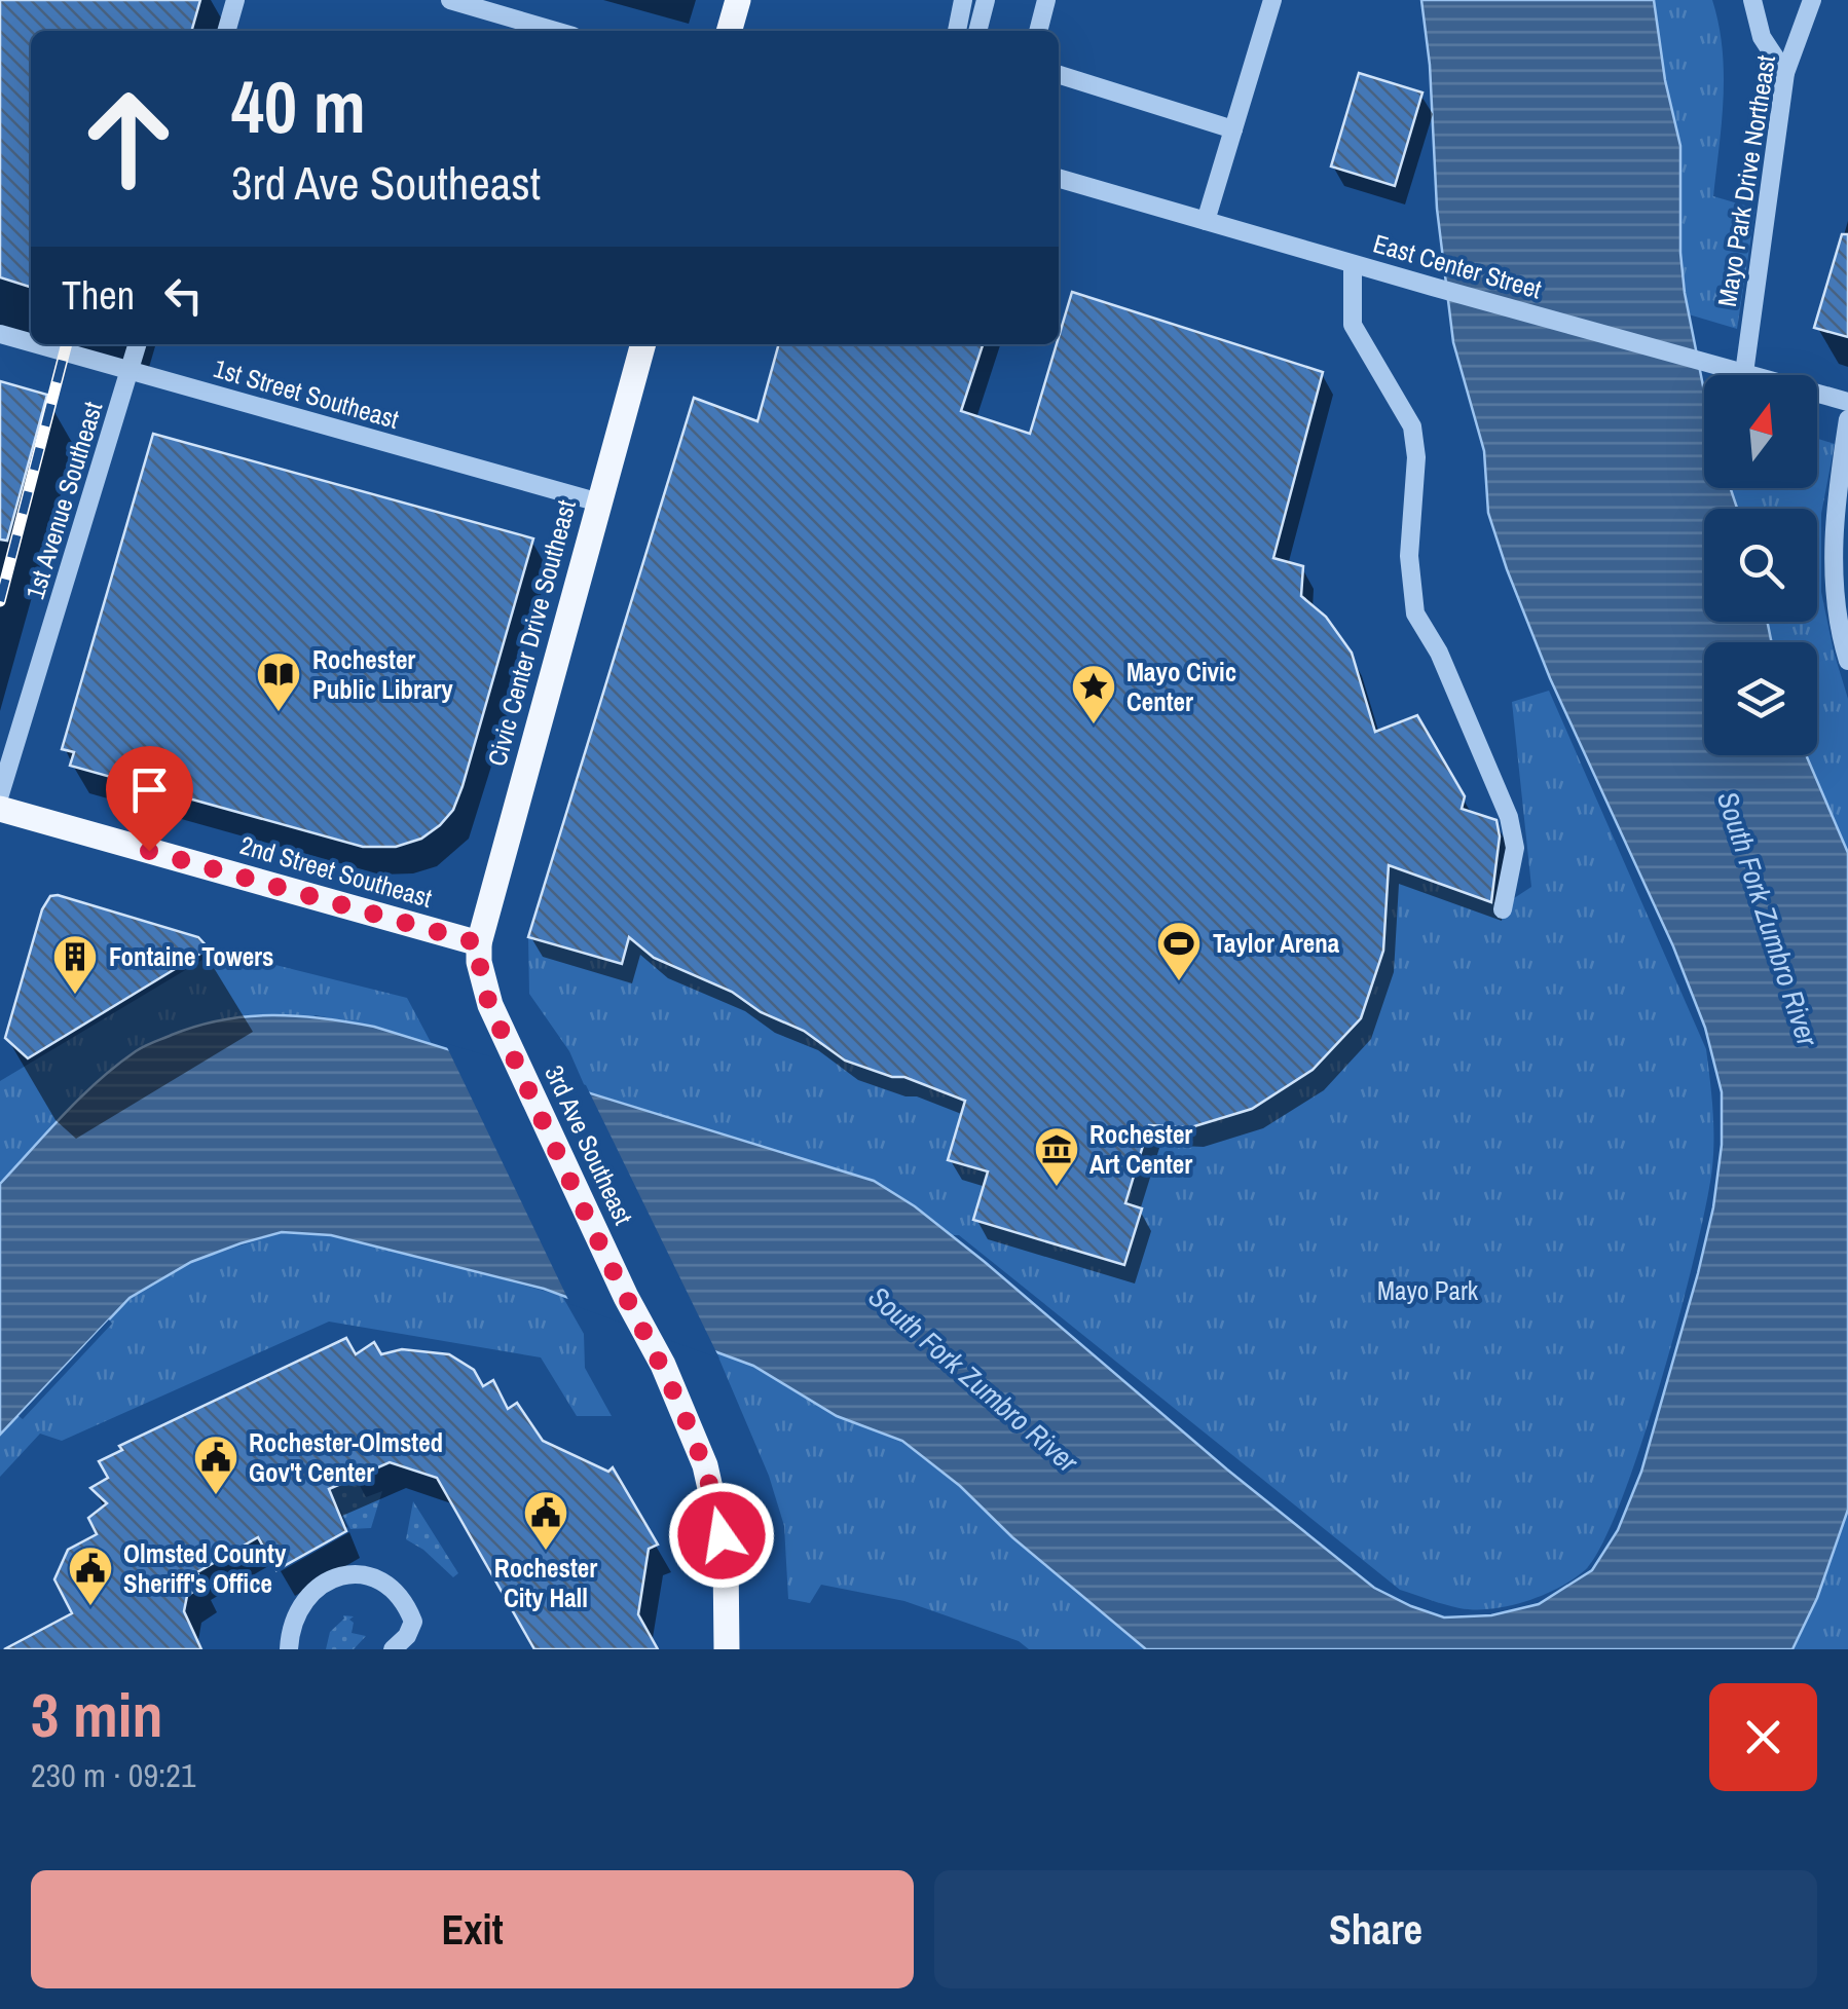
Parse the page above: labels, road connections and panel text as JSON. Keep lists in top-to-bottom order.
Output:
{
  "streets": {
    "main road": ["Civic Center Drive Southeast", "2nd Street Southeast", "3rd Ave Southeast"],
    "street": [
      "Mayo Park Drive Northeast",
      "East Center Street",
      "1st Street Southeast",
      "1st Avenue Southeast"
    ]
  },
  "crossings": [
    ["Mayo Park Drive Northeast", "East Center Street"],
    ["1st Street Southeast", "1st Avenue Southeast"],
    ["1st Street Southeast", "Civic Center Drive Southeast"],
    ["Civic Center Drive Southeast", "2nd Street Southeast"],
    ["Civic Center Drive Southeast", "3rd Ave Southeast"],
    ["2nd Street Southeast", "3rd Ave Southeast"]
  ],
  "water": ["South Fork Zumbro River"],
  "parks": ["Mayo Park"],
  "places": {
    "library": ["Rochester Public Library"],
    "place": ["Mayo Civic Center"],
    "sports": ["Taylor Arena"],
    "building": ["Fontaine Towers"],
    "museum": ["Rochester Art Center"],
    "public building": ["Rochester-Olmsted Gov't Center", "Rochester City Hall", "Olmsted County Sheriff's Office"]
  },
  "north": "top",
  "page": {
    "turn": ["40 m", "3rd Ave Southeast"],
    "then": "Then",
    "heading": ["3 min", "230 m · 09:21"],
    "buttons": ["Exit", "Share"]
  }
}
